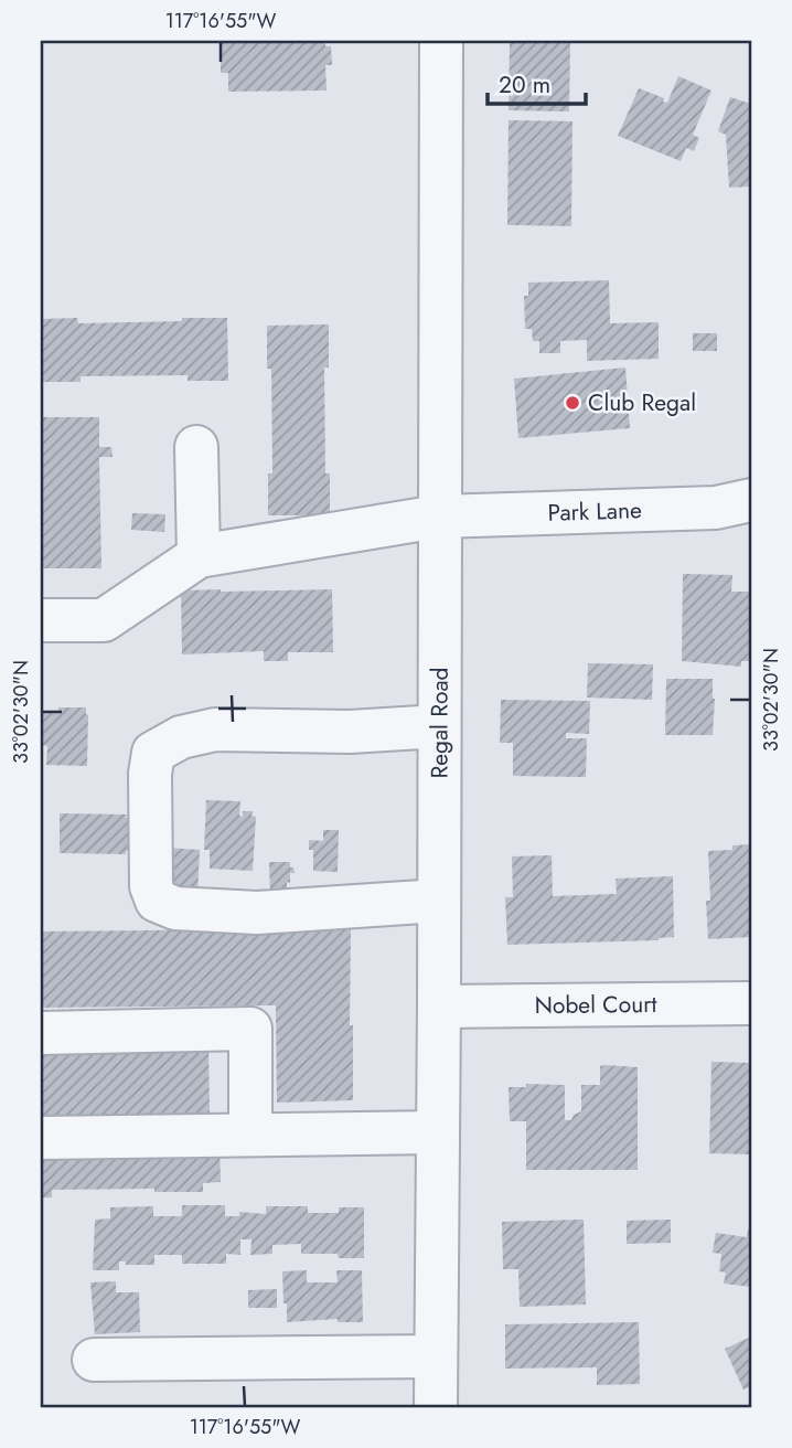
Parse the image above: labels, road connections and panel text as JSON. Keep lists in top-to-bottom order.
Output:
{
  "streets": {
    "street": ["Park Lane", "Regal Road", "Nobel Court"]
  },
  "crossings": [
    ["Park Lane", "Regal Road"],
    ["Regal Road", "Nobel Court"]
  ],
  "places": ["Club Regal"],
  "scale_bar": "20 m",
  "coordinates": ["117°16'55\"W", "33°02'30\"N"]
}
